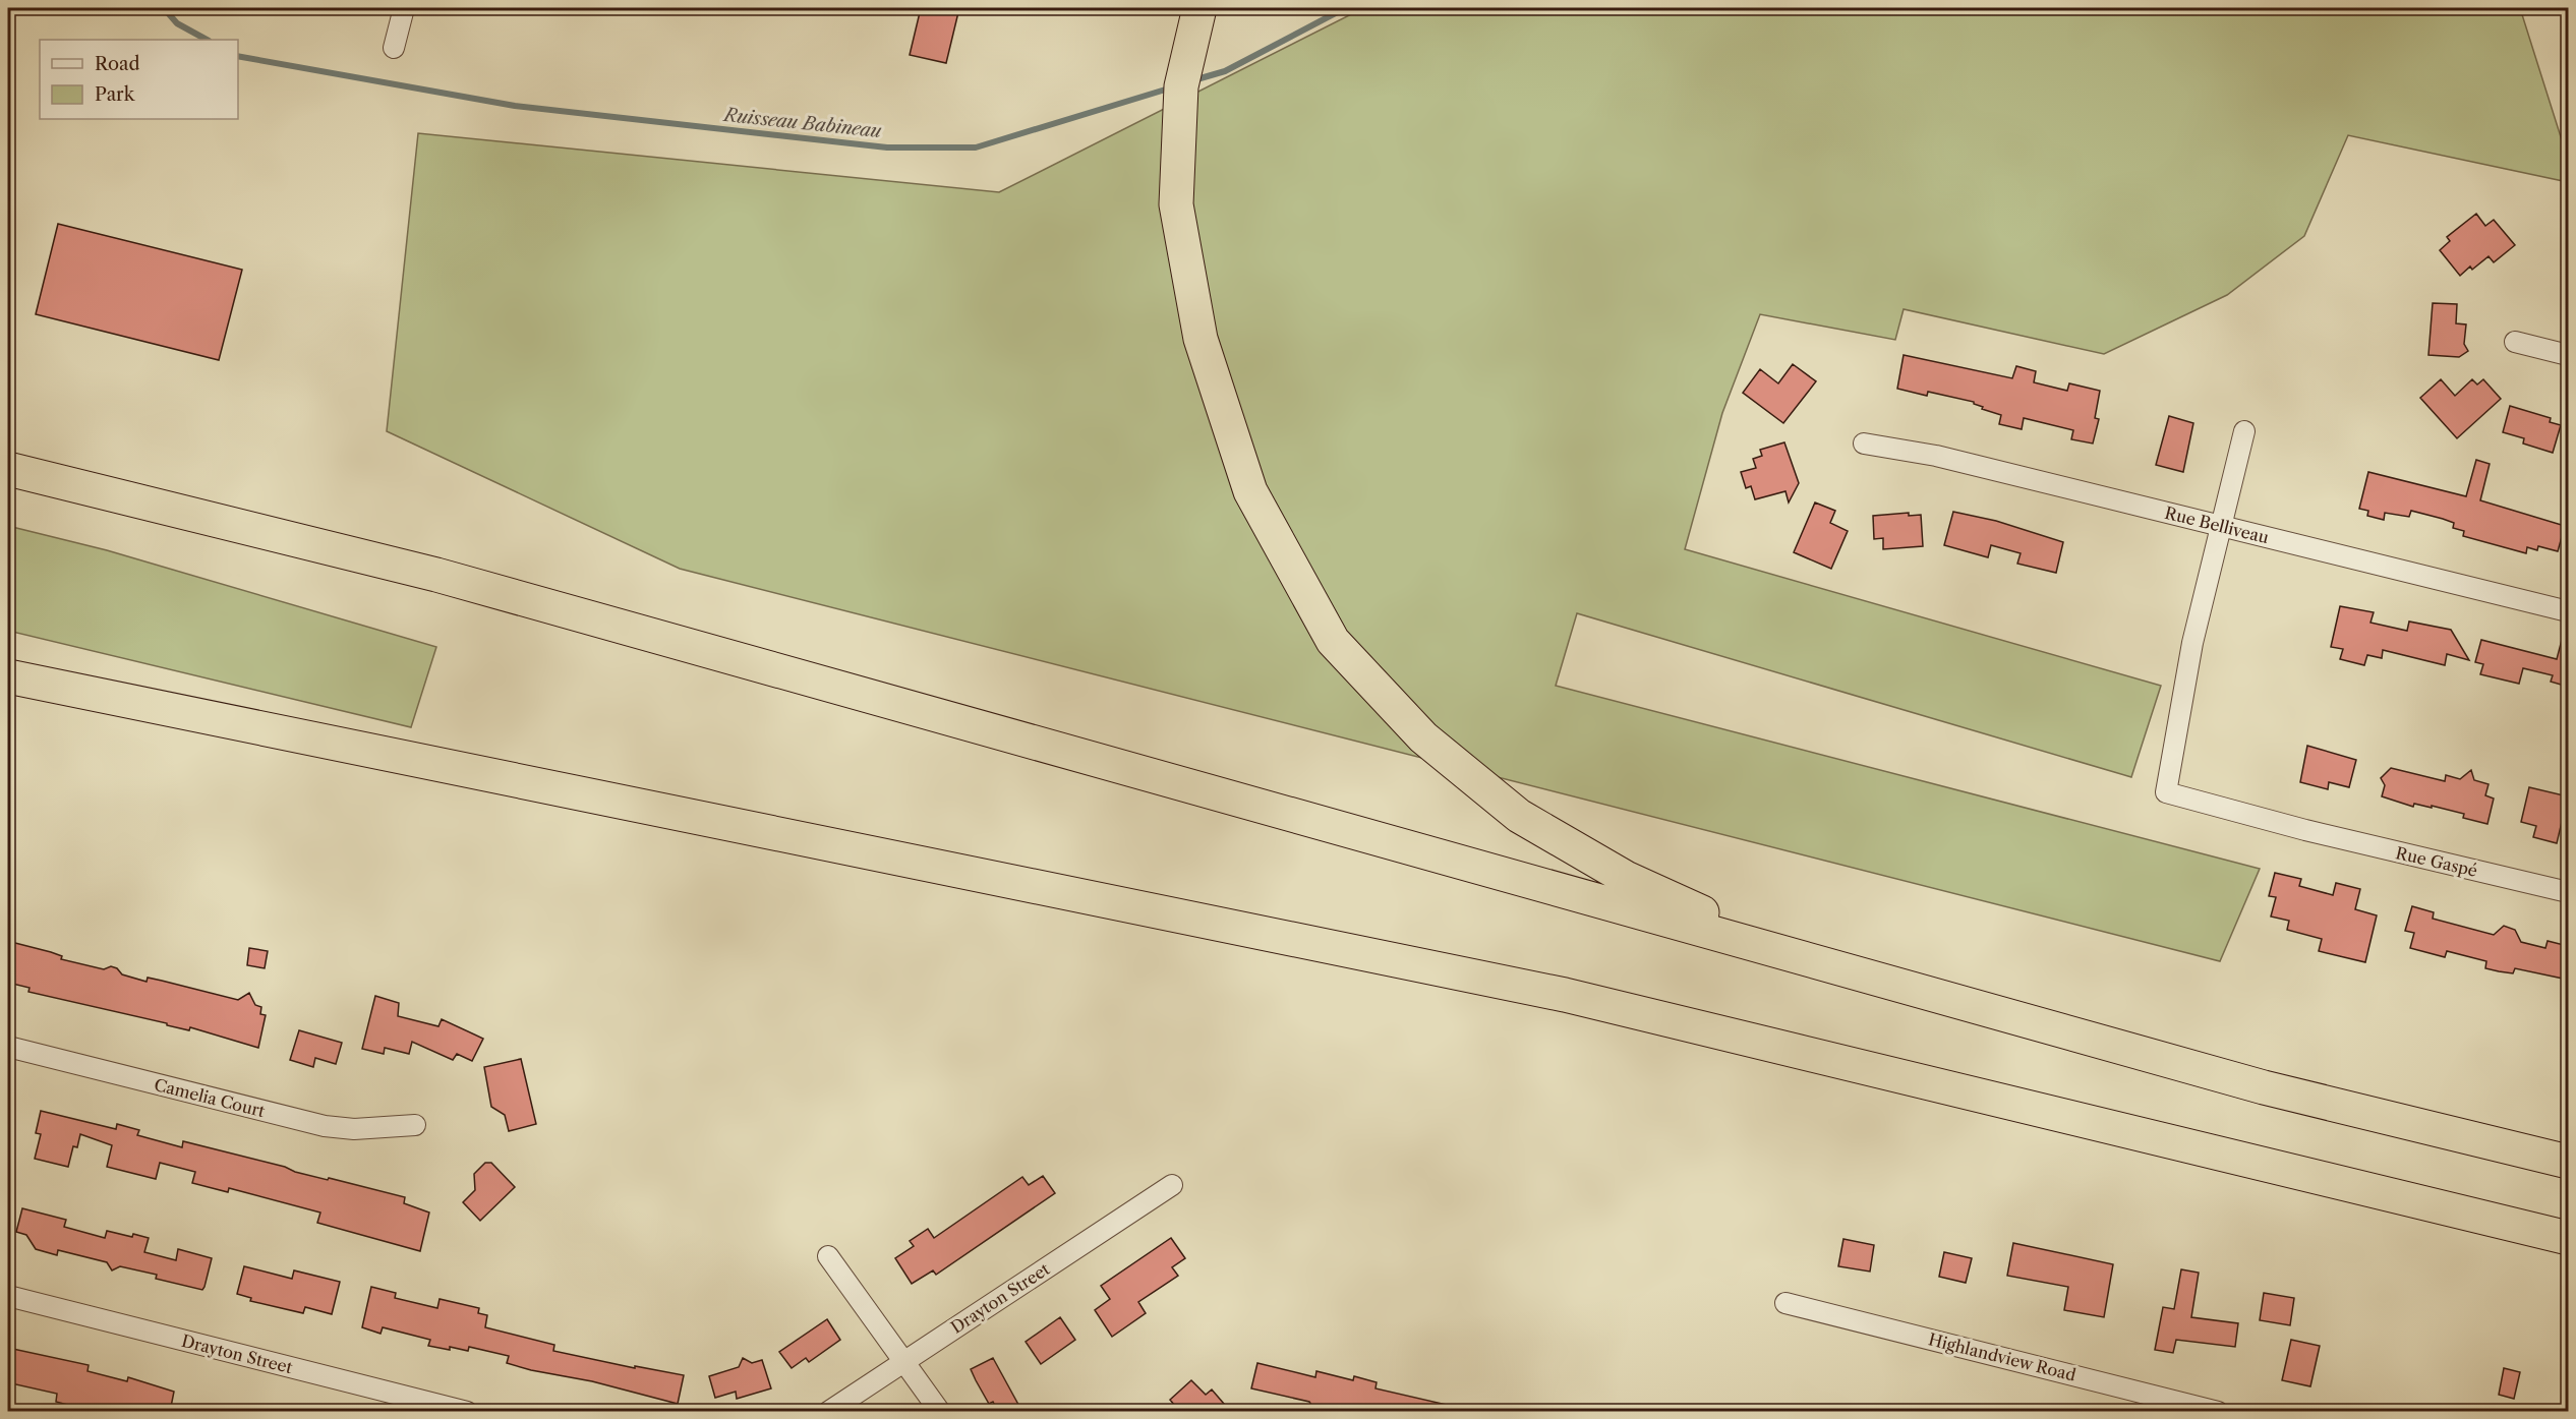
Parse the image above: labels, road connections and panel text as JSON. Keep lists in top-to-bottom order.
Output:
{
  "streets": {
    "street": [
      "Rue Belliveau",
      "Rue Gaspé",
      "Camelia Court",
      "Drayton Street",
      "Highlandview Road"
    ]
  },
  "crossings": [
    ["Rue Belliveau", "Rue Gaspé"]
  ],
  "water": ["Ruisseau Babineau"],
  "legend": ["Road", "Park"]
}
